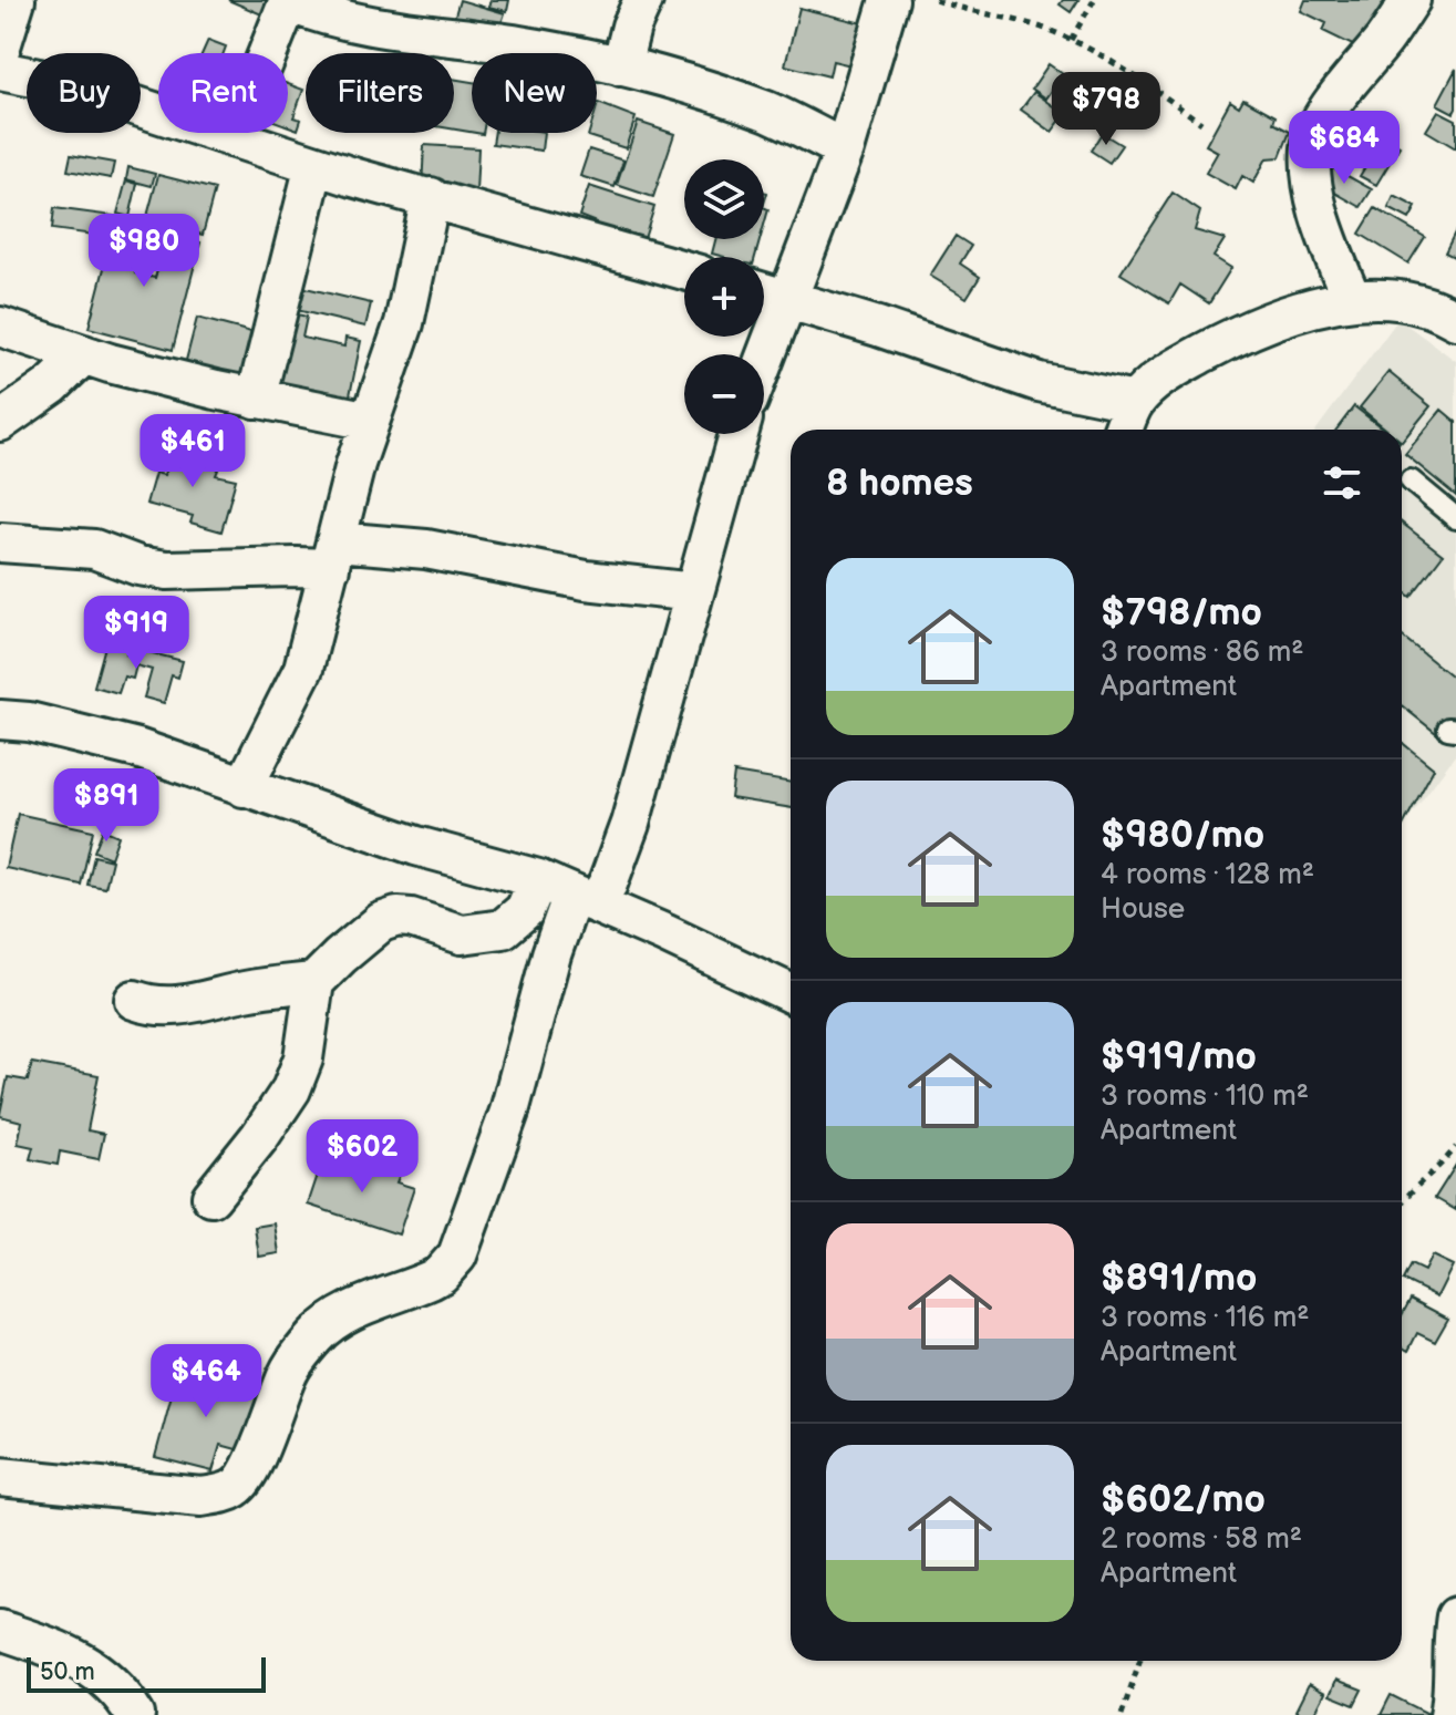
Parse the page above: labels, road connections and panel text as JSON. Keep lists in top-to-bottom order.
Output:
{
  "scale_bar": "50 m",
  "page": {
    "chip": [
      "Buy",
      "Rent",
      "Filters",
      "New"
    ],
    "price": [
      "$798",
      "$684",
      "$980",
      "$461",
      "$919",
      "$891",
      "$602",
      "$464"
    ],
    "map_buttons": ["+", "−"],
    "heading": "8 homes",
    "list": [
      {
        "name": "$798/mo",
        "note": "3 rooms · 86 m² · Apartment"
      },
      {
        "name": "$980/mo",
        "note": "4 rooms · 128 m² · House"
      },
      {
        "name": "$919/mo",
        "note": "3 rooms · 110 m² · Apartment"
      },
      {
        "name": "$891/mo",
        "note": "3 rooms · 116 m² · Apartment"
      },
      {
        "name": "$602/mo",
        "note": "2 rooms · 58 m² · Apartment"
      }
    ],
    "scale": "50 m"
  }
}
